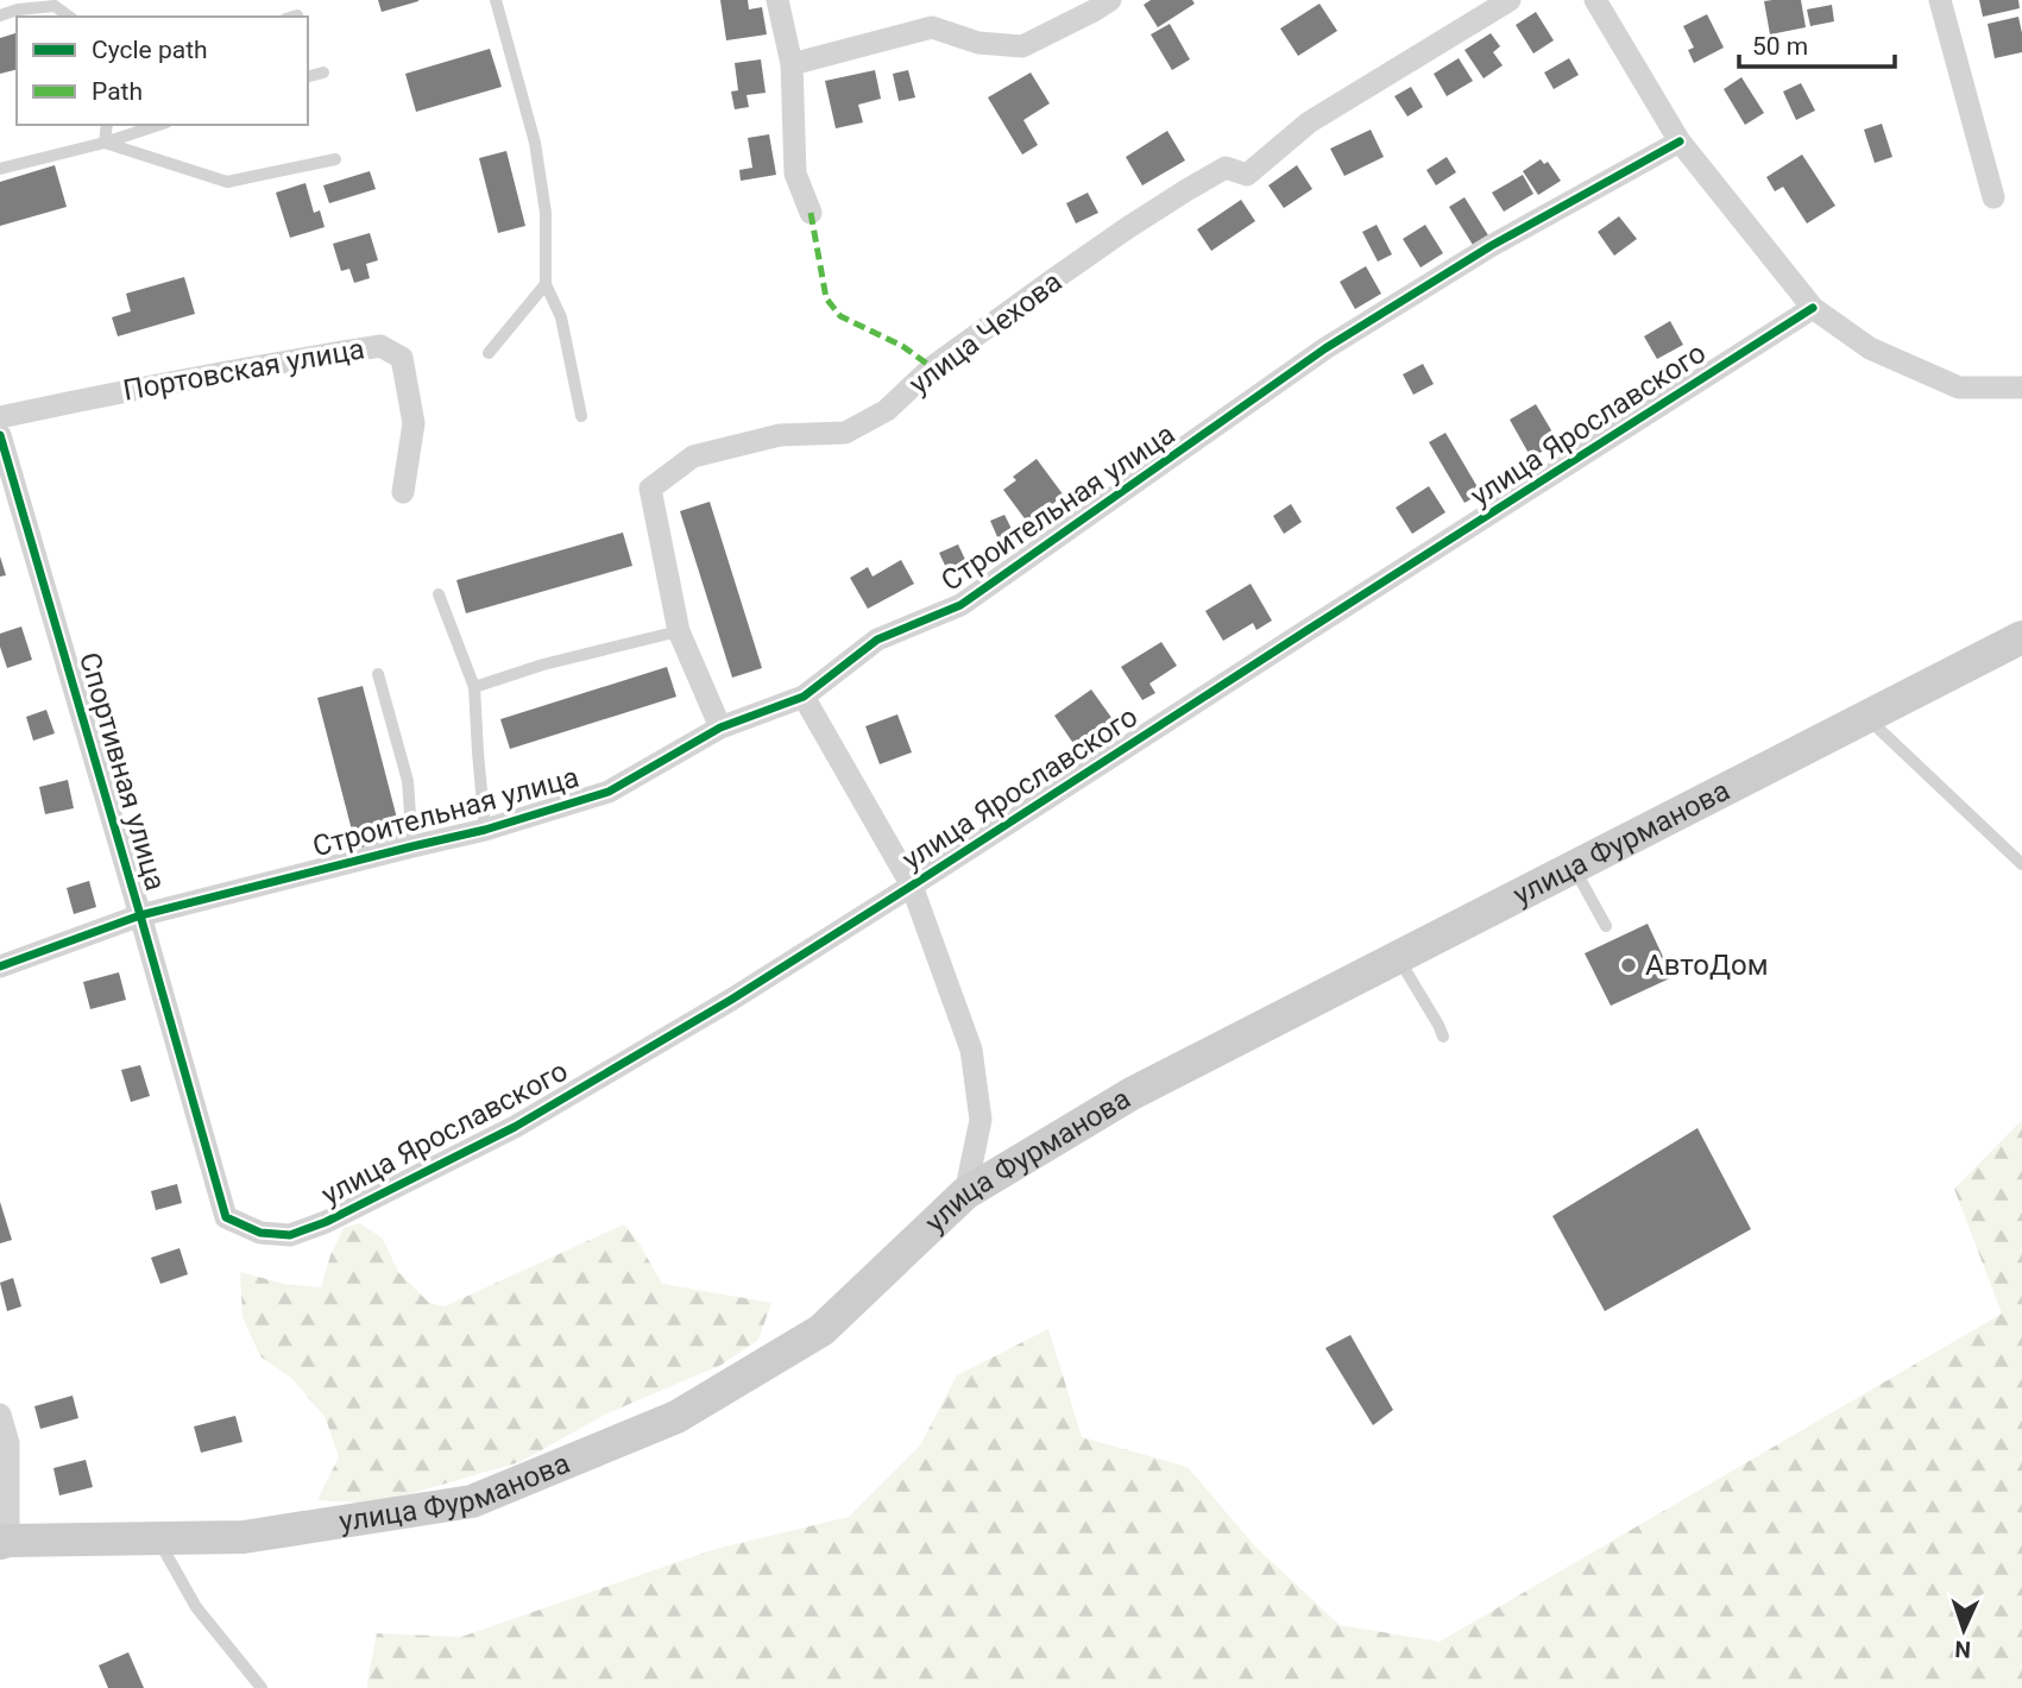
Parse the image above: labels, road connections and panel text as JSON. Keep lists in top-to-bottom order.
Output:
{
  "streets": {
    "main road": ["улица Фурманова"],
    "street": [
      "улица Чехова",
      "Портовская улица",
      "улица Ярославского",
      "Строительная улица",
      "Спортивная улица"
    ]
  },
  "crossings": [
    ["улица Чехова", "Строительная улица"],
    ["улица Ярославского", "Спортивная улица"],
    ["Строительная улица", "Спортивная улица"]
  ],
  "places": ["АвтоДом"],
  "legend": ["Cycle path", "Path"],
  "scale_bar": "50 m",
  "north": "bottom"
}
